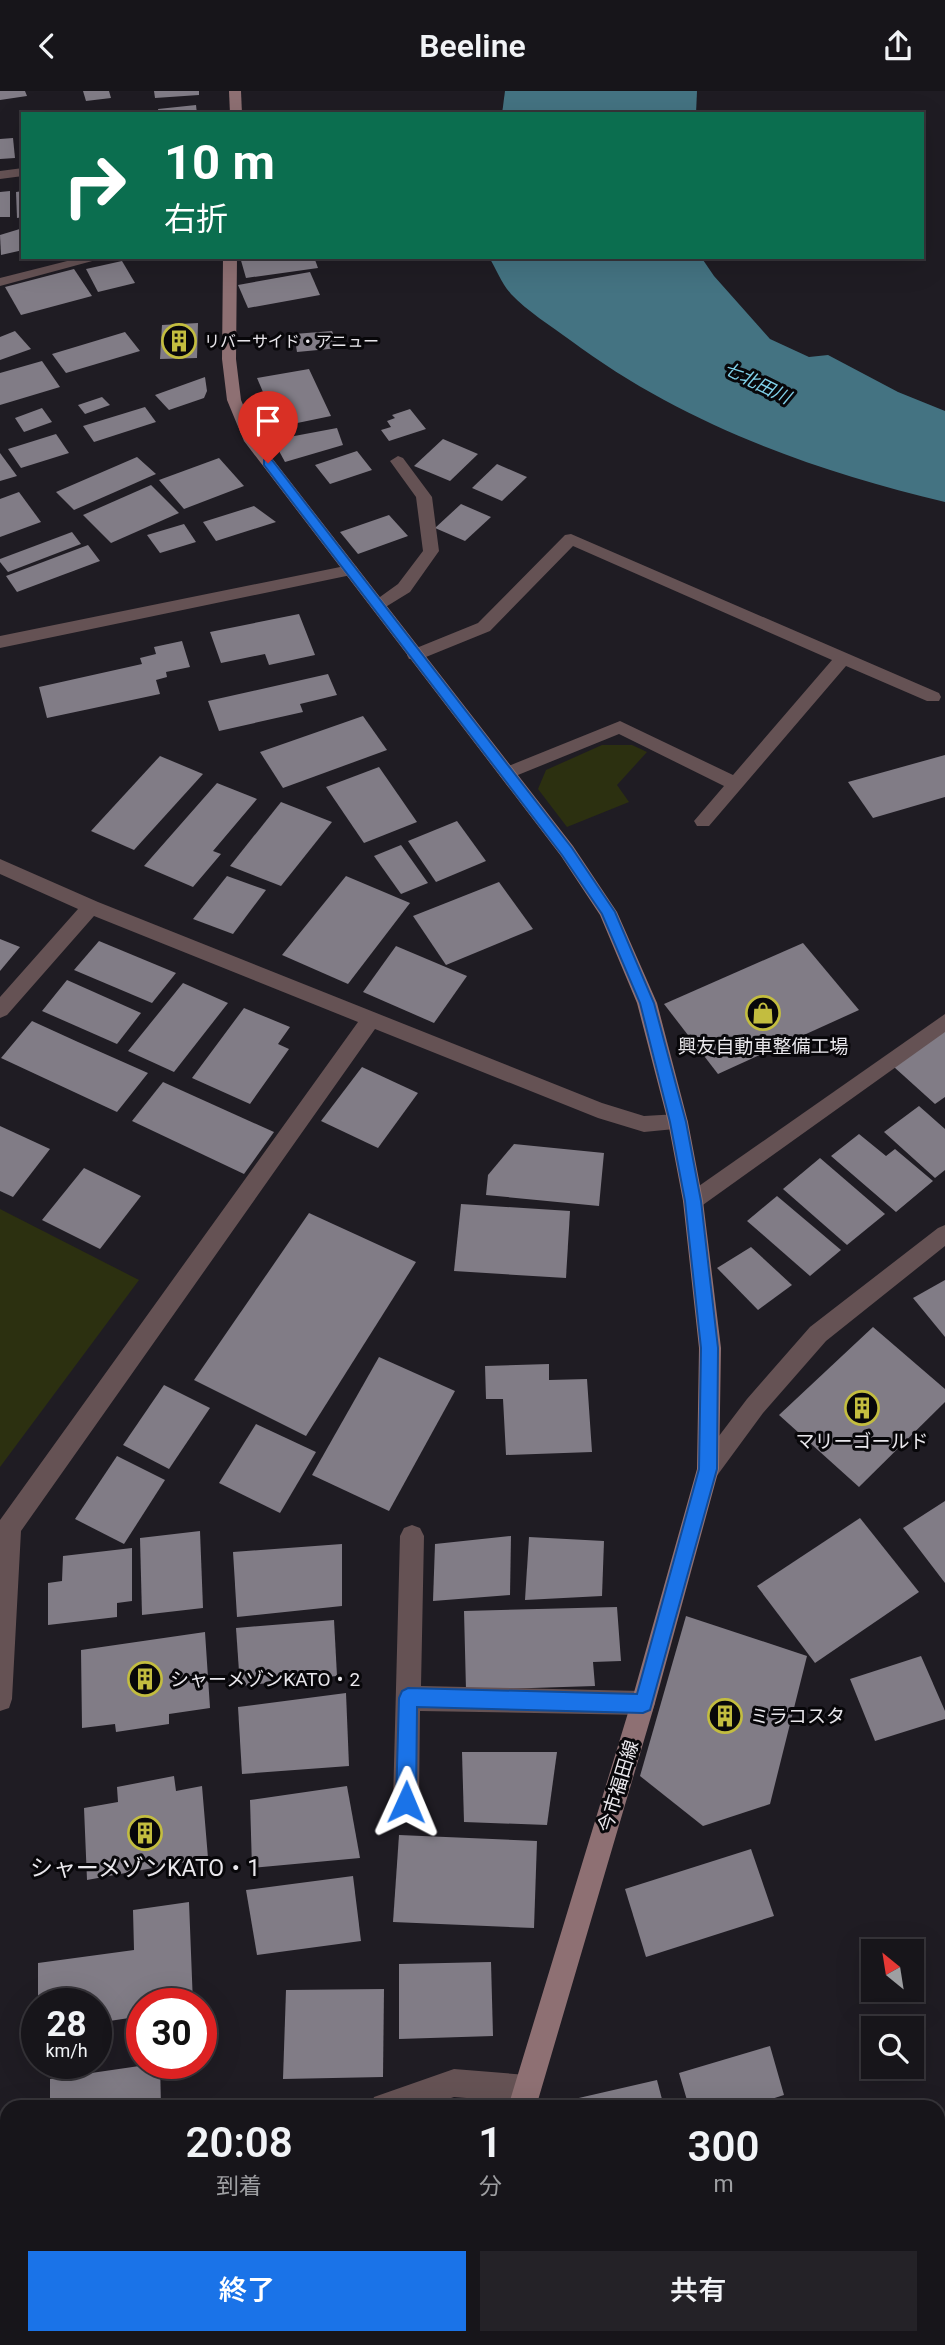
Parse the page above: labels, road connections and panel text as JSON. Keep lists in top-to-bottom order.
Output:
{
  "streets": {
    "main road": ["今市福田線"]
  },
  "water": ["七北田川"],
  "places": {
    "building": [
      "リバーサイド・アニュー",
      "マリーゴールド",
      "シャーメゾンKATO・2",
      "ミラコスタ",
      "シャーメゾンKATO・1"
    ],
    "shop": ["興友自動車整備工場"]
  },
  "north": "top left",
  "page": {
    "header": "Beeline",
    "turn": ["10 m", "右折"],
    "speed": "28 km/h",
    "limit": "30",
    "eta": [
      "20:08",
      "到着",
      "1",
      "分",
      "300",
      "m"
    ],
    "buttons": ["終了", "共有"]
  }
}
